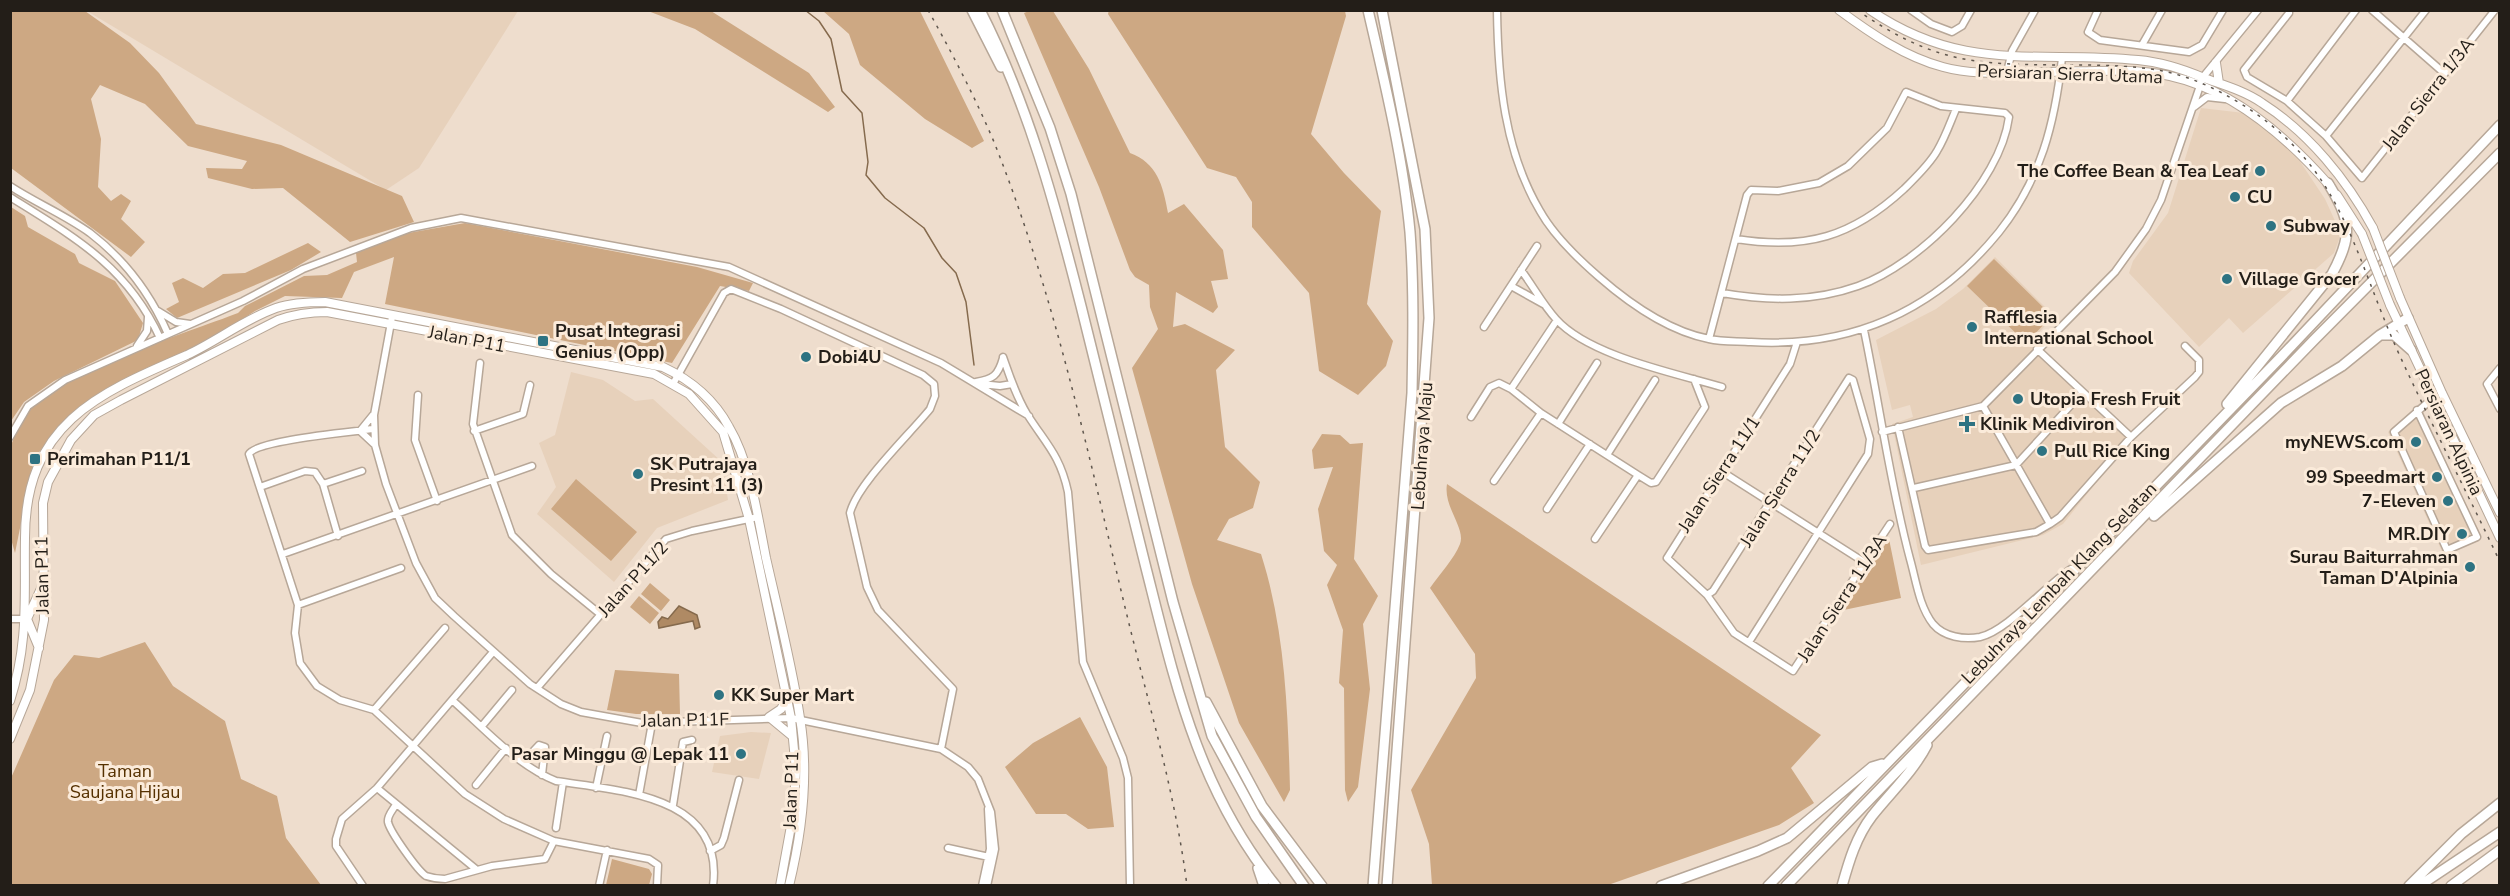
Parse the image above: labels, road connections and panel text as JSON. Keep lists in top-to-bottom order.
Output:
{
  "streets": {
    "highway": ["Lebuhraya Maju", "Lebuhraya Lembah Klang Selatan"],
    "main road": ["Persiaran Sierra Utama", "Jalan P11", "Persiaran Alpinia"],
    "street": [
      "Jalan Sierra 1/3A",
      "Jalan Sierra 11/1",
      "Jalan Sierra 11/2",
      "Jalan P11/2",
      "Jalan Sierra 11/3A",
      "Jalan P11F"
    ]
  },
  "crossings": [
    ["Persiaran Sierra Utama", "Persiaran Alpinia"],
    ["Jalan P11", "Jalan P11/2"],
    ["Jalan P11", "Jalan P11F"],
    ["Jalan Sierra 11/1", "Jalan Sierra 11/2"],
    ["Jalan P11/2", "Jalan P11F"]
  ],
  "parks": ["Taman Saujana Hijau"],
  "places": {
    "other": [
      "The Coffee Bean & Tea Leaf",
      "CU",
      "Subway",
      "Village Grocer",
      "Rafflesia International School",
      "Dobi4U",
      "Utopia Fresh Fruit",
      "myNEWS.com",
      "Pull Rice King",
      "SK Putrajaya Presint 11 (3)",
      "99 Speedmart",
      "7-Eleven",
      "MR.DIY",
      "Surau Baiturrahman Taman D'Alpinia",
      "KK Super Mart",
      "Pasar Minggu @ Lepak 11"
    ],
    "transit": ["Pusat Integrasi Genius (Opp)", "Perimahan P11/1"],
    "health": ["Klinik Mediviron"]
  }
}
